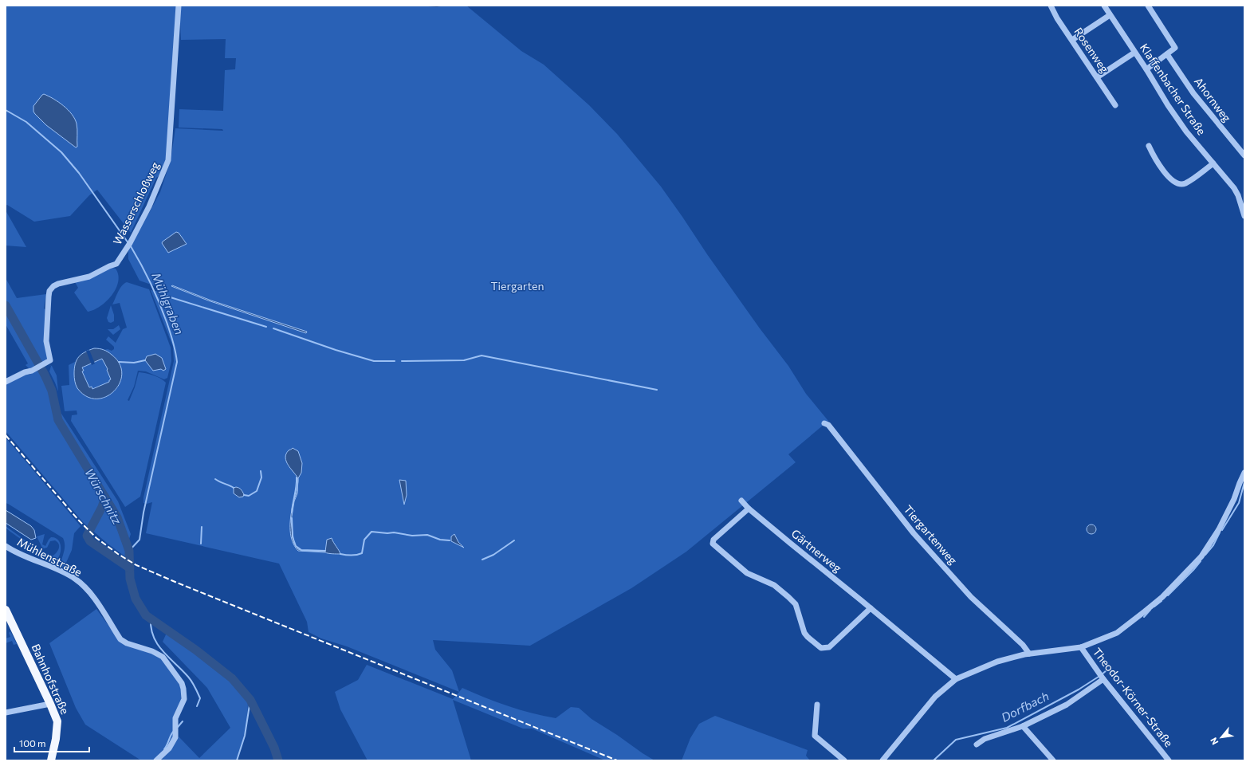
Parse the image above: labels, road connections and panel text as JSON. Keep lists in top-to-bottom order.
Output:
{
  "streets": {
    "main road": ["Bahnhofstraße"],
    "street": [
      "Rosenweg",
      "Klaffenbacher Straße",
      "Ahornweg",
      "Wasserschloßweg",
      "Tiergartenweg",
      "Gärtnerweg",
      "Mühlenstraße",
      "Theodor-Körner-Straße"
    ]
  },
  "water": ["Mühlgraben", "Würschnitz", "Dorfbach"],
  "parks": ["Tiergarten"],
  "scale_bar": "100 m",
  "north": "bottom left"
}
